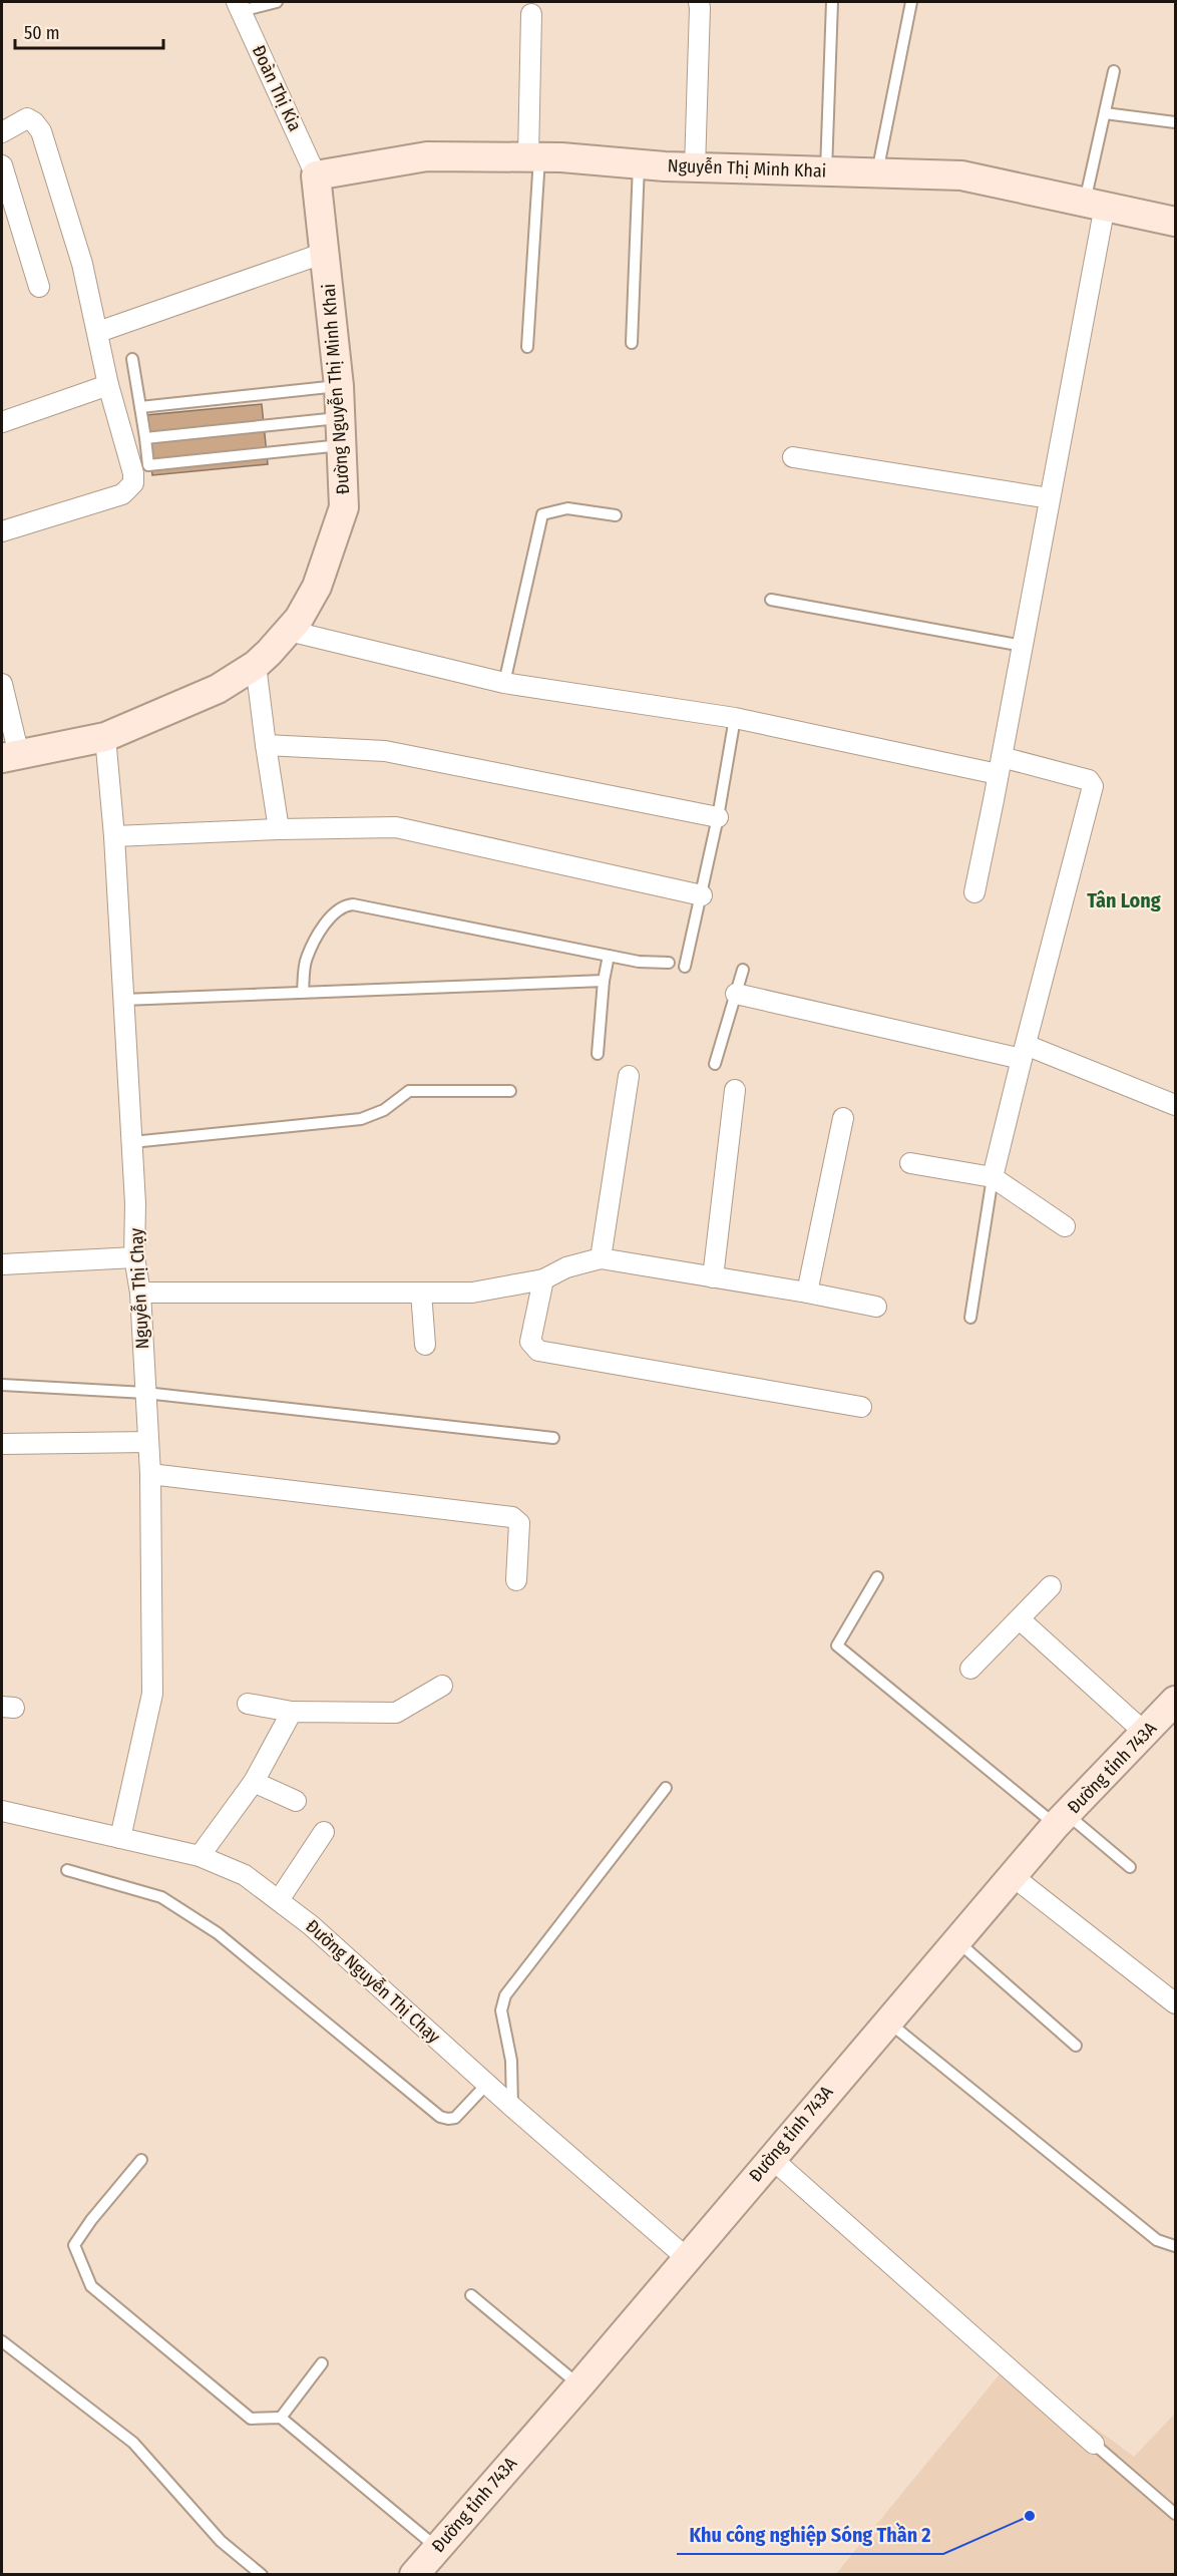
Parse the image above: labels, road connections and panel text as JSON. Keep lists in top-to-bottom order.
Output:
{
  "streets": {
    "main road": ["Nguyễn Thị Minh Khai", "Đường Nguyễn Thị Minh Khai", "Đường tỉnh 743A"],
    "street": ["Đoàn Thị Kia", "Nguyễn Thị Chạy", "Đường Nguyễn Thị Chạy"]
  },
  "crossings": [
    ["Đoàn Thị Kia", "Nguyễn Thị Minh Khai"],
    ["Đoàn Thị Kia", "Đường Nguyễn Thị Minh Khai"],
    ["Nguyễn Thị Minh Khai", "Đường Nguyễn Thị Minh Khai"],
    ["Đường Nguyễn Thị Minh Khai", "Nguyễn Thị Chạy"],
    ["Nguyễn Thị Chạy", "Đường Nguyễn Thị Chạy"],
    ["Đường tỉnh 743A", "Đường Nguyễn Thị Chạy"]
  ],
  "districts": ["Tân Long"],
  "places": ["Khu công nghiệp Sóng Thần 2"],
  "scale_bar": "50 m"
}
